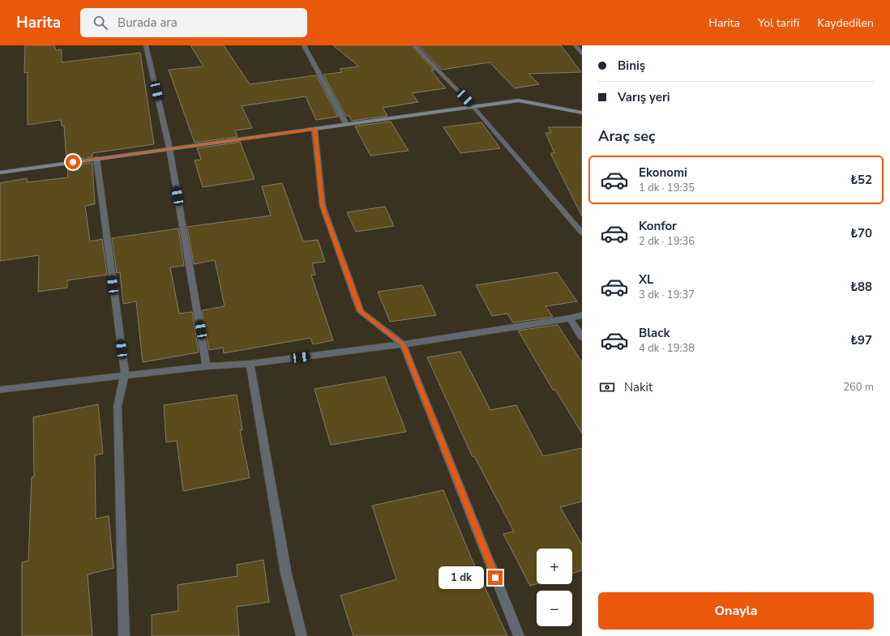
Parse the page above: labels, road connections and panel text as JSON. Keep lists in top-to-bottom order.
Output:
{
  "page": {
    "header": "Harita",
    "search": "Burada ara",
    "nav": ["Harita", "Yol tarifi", "Kaydedilen"],
    "banner": ["Biniş", "Varış yeri"],
    "heading": "Araç seç",
    "list": [
      {
        "name": "Ekonomi",
        "note": "1 dk · 19:35",
        "value": "₺52"
      },
      {
        "name": "Konfor",
        "note": "2 dk · 19:36",
        "value": "₺70"
      },
      {
        "name": "XL",
        "note": "3 dk · 19:37",
        "value": "₺88"
      },
      {
        "name": "Black",
        "note": "4 dk · 19:38",
        "value": "₺97"
      }
    ],
    "pay": ["Nakit", "260 m"],
    "map_buttons": ["+", "−"],
    "bubble": "1 dk",
    "buttons": "Onayla"
  }
}
